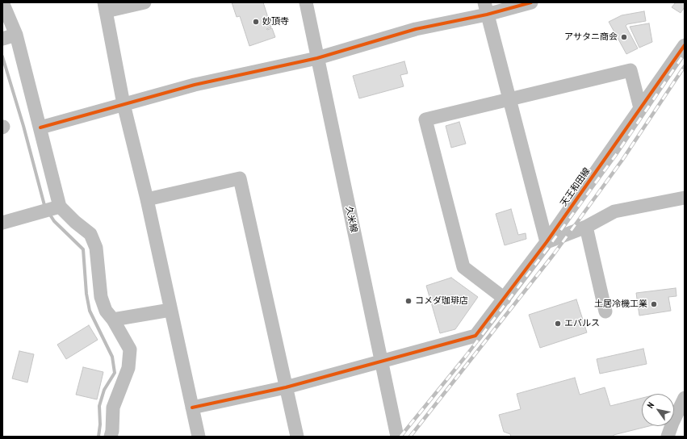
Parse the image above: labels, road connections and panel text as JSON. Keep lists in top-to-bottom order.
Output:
{
  "streets": {
    "street": ["天王和田線", "久米線"]
  },
  "crossings": [
    ["天王和田線", "久米線"]
  ],
  "places": [
    "妙頂寺",
    "アサタニ商会",
    "コメダ珈琲店",
    "土居冷機工業",
    "エバルス"
  ],
  "north": "top left"
}
